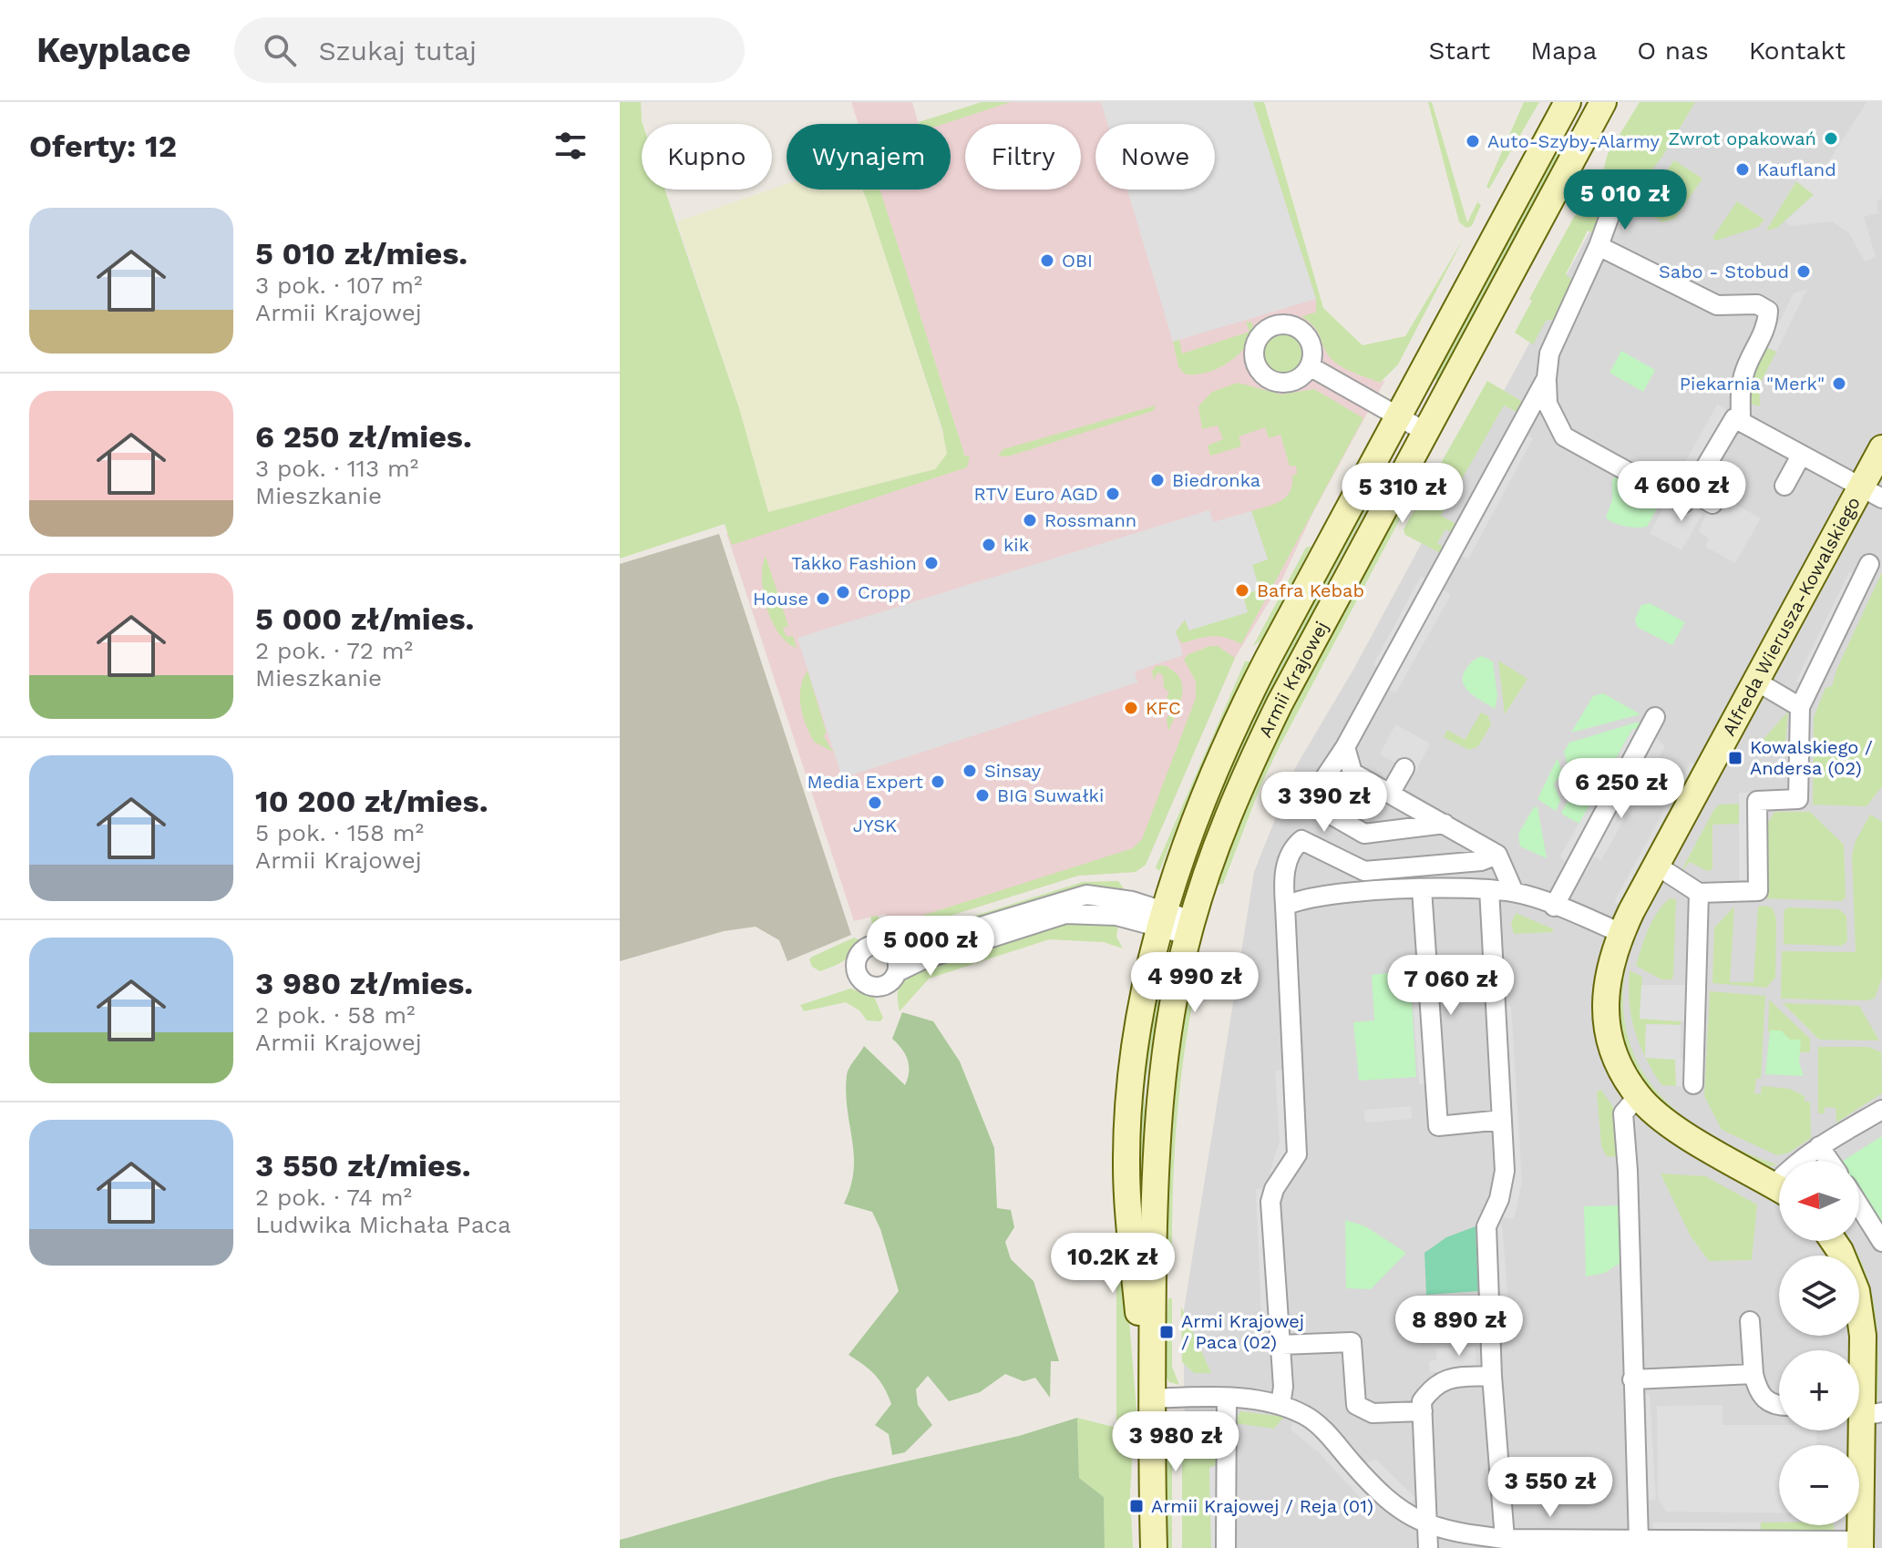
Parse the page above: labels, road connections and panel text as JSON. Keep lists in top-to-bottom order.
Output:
{
  "streets": {
    "main road": ["Alfreda Wierusza-Kowalskiego", "Armii Krajowej"]
  },
  "places": {
    "other": [
      "Zwrot opakowań",
      "Auto-Szyby-Alarmy",
      "Kaufland",
      "OBI",
      "Sabo - Stobud",
      "Piekarnia \"Merk\"",
      "Biedronka",
      "RTV Euro AGD",
      "Rossmann",
      "kik",
      "Takko Fashion",
      "Bafra Kebab",
      "Cropp",
      "House",
      "KFC",
      "Sinsay",
      "Media Expert",
      "BIG Suwałki",
      "JYSK"
    ],
    "transit": ["Kowalskiego / Andersa (02)", "Armi Krajowej / Paca (02)", "Armii Krajowej / Reja (01)"]
  },
  "north": "left",
  "page": {
    "header": "Keyplace",
    "search": "Szukaj tutaj",
    "nav": [
      "Start",
      "Mapa",
      "O nas",
      "Kontakt"
    ],
    "heading": "Oferty: 12",
    "chip": [
      "Kupno",
      "Wynajem",
      "Filtry",
      "Nowe"
    ],
    "price": [
      "5 010 zł",
      "4 600 zł",
      "5 310 zł",
      "6 250 zł",
      "3 390 zł",
      "5 000 zł",
      "4 990 zł",
      "7 060 zł",
      "10.2K zł",
      "8 890 zł",
      "3 980 zł",
      "3 550 zł"
    ],
    "list": [
      {
        "name": "5 010 zł/mies.",
        "note": "3 pok. · 107 m² · Armii Krajowej"
      },
      {
        "name": "6 250 zł/mies.",
        "note": "3 pok. · 113 m² · Mieszkanie"
      },
      {
        "name": "5 000 zł/mies.",
        "note": "2 pok. · 72 m² · Mieszkanie"
      },
      {
        "name": "10 200 zł/mies.",
        "note": "5 pok. · 158 m² · Armii Krajowej"
      },
      {
        "name": "3 980 zł/mies.",
        "note": "2 pok. · 58 m² · Armii Krajowej"
      },
      {
        "name": "3 550 zł/mies.",
        "note": "2 pok. · 74 m² · Ludwika Michała Paca"
      }
    ],
    "map_buttons": ["+", "−"]
  }
}
